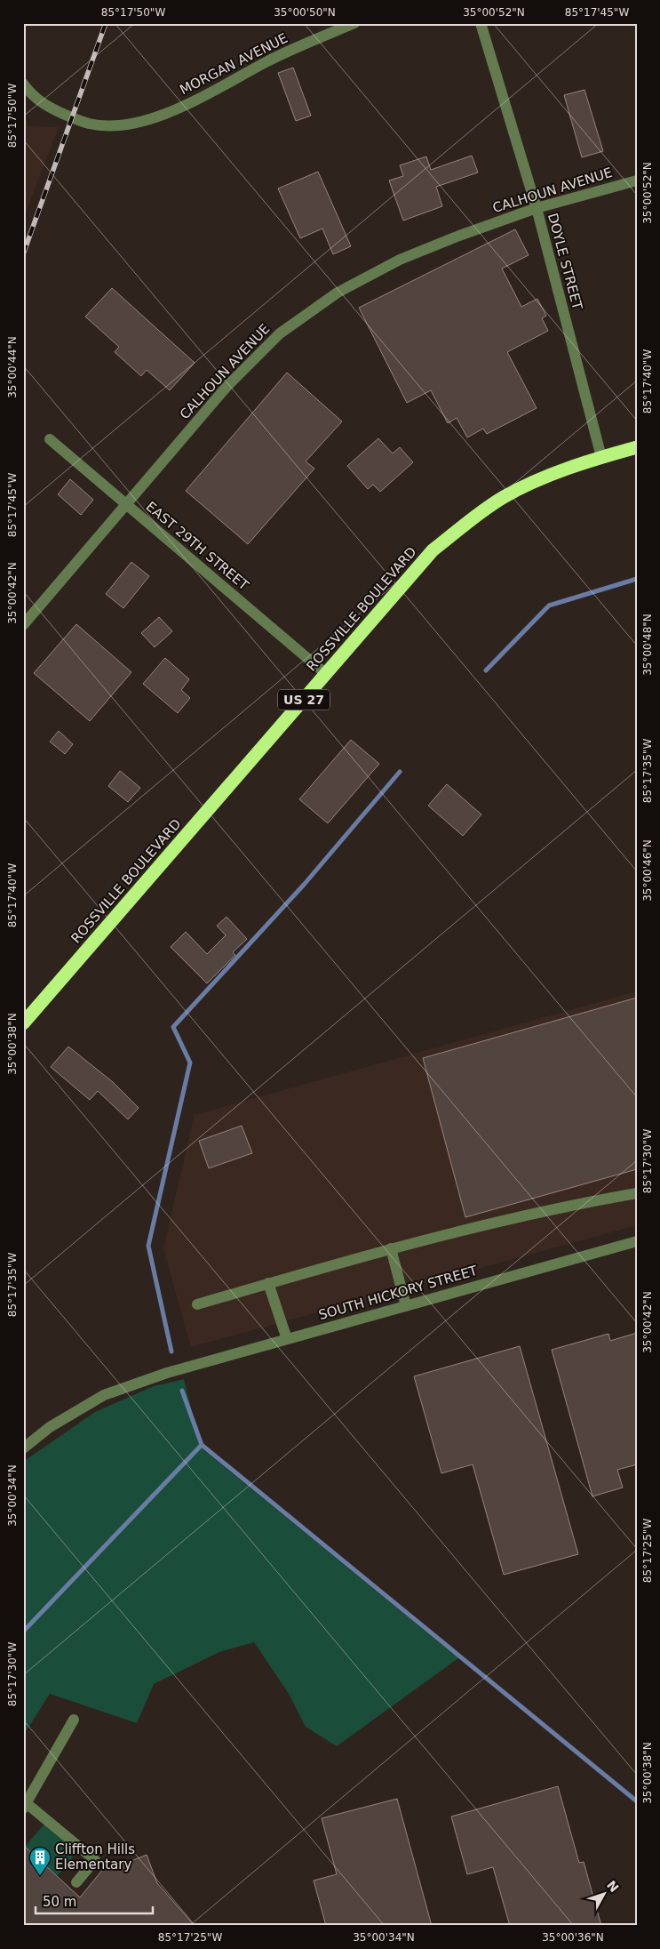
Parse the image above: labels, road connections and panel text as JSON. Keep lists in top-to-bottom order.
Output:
{
  "streets": {
    "highway": ["ROSSVILLE BOULEVARD", "US 27"],
    "street": [
      "MORGAN AVENUE",
      "CALHOUN AVENUE",
      "DOYLE STREET",
      "EAST 29TH STREET",
      "SOUTH HICKORY STREET"
    ]
  },
  "crossings": [
    ["CALHOUN AVENUE", "DOYLE STREET"],
    ["CALHOUN AVENUE", "EAST 29TH STREET"],
    ["DOYLE STREET", "ROSSVILLE BOULEVARD"],
    ["EAST 29TH STREET", "ROSSVILLE BOULEVARD"]
  ],
  "places": {
    "building": ["Cliffton Hills Elementary"]
  },
  "scale_bar": "50 m",
  "north": "top right",
  "coordinates": [
    "85°17'50\"W",
    "35°00'50\"N",
    "35°00'52\"N",
    "85°17'45\"W",
    "35°00'44\"N",
    "85°17'40\"W",
    "35°00'42\"N",
    "35°00'48\"N",
    "85°17'35\"W",
    "35°00'46\"N",
    "35°00'38\"N",
    "85°17'30\"W",
    "35°00'34\"N",
    "85°17'25\"W",
    "35°00'36\"N"
  ]
}
